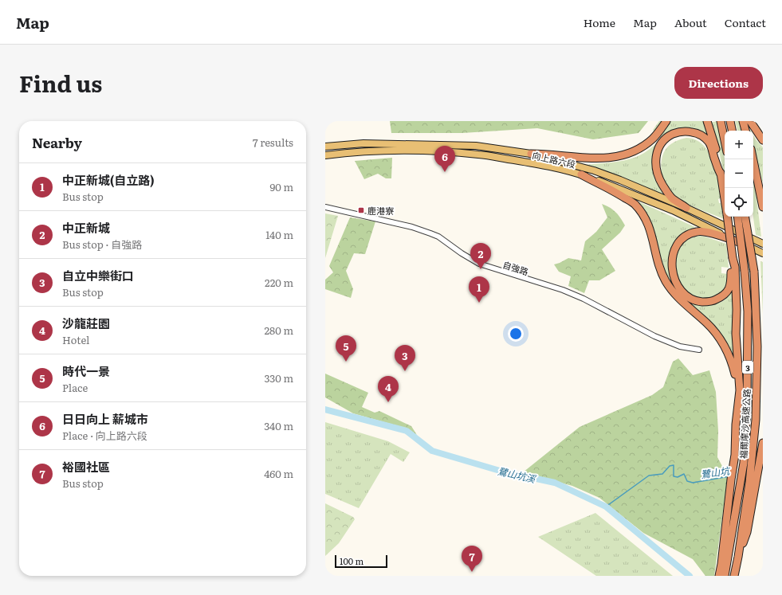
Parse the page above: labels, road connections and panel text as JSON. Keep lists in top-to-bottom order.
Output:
{
  "streets": {
    "highway": ["3", "福爾摩沙高速公路"],
    "main road": ["向上路六段"],
    "street": ["自強路"]
  },
  "water": ["鷺山坑", "鷺山坑溪"],
  "places": {
    "transit": ["鹿港寮"]
  },
  "scale_bar": "100 m",
  "page": {
    "header": "Map",
    "nav": [
      "Home",
      "Map",
      "About",
      "Contact"
    ],
    "title": "Find us",
    "buttons": "Directions",
    "heading": ["Nearby", "7 results"],
    "map_buttons": ["+", "−"],
    "pins": [
      "6",
      "2",
      "1",
      "5",
      "3",
      "4",
      "7"
    ],
    "list": [
      {
        "mark": "1",
        "name": "中正新城(自立路)",
        "note": "Bus stop",
        "value": "90 m"
      },
      {
        "mark": "2",
        "name": "中正新城",
        "note": "Bus stop · 自強路",
        "value": "140 m"
      },
      {
        "mark": "3",
        "name": "自立中樂街口",
        "note": "Bus stop",
        "value": "220 m"
      },
      {
        "mark": "4",
        "name": "沙龍莊園",
        "note": "Hotel",
        "value": "280 m"
      },
      {
        "mark": "5",
        "name": "時代一景",
        "note": "Place",
        "value": "330 m"
      },
      {
        "mark": "6",
        "name": "日日向上 薪城市",
        "note": "Place · 向上路六段",
        "value": "340 m"
      },
      {
        "mark": "7",
        "name": "裕國社區",
        "note": "Bus stop",
        "value": "460 m"
      }
    ],
    "scale": "100 m"
  }
}
